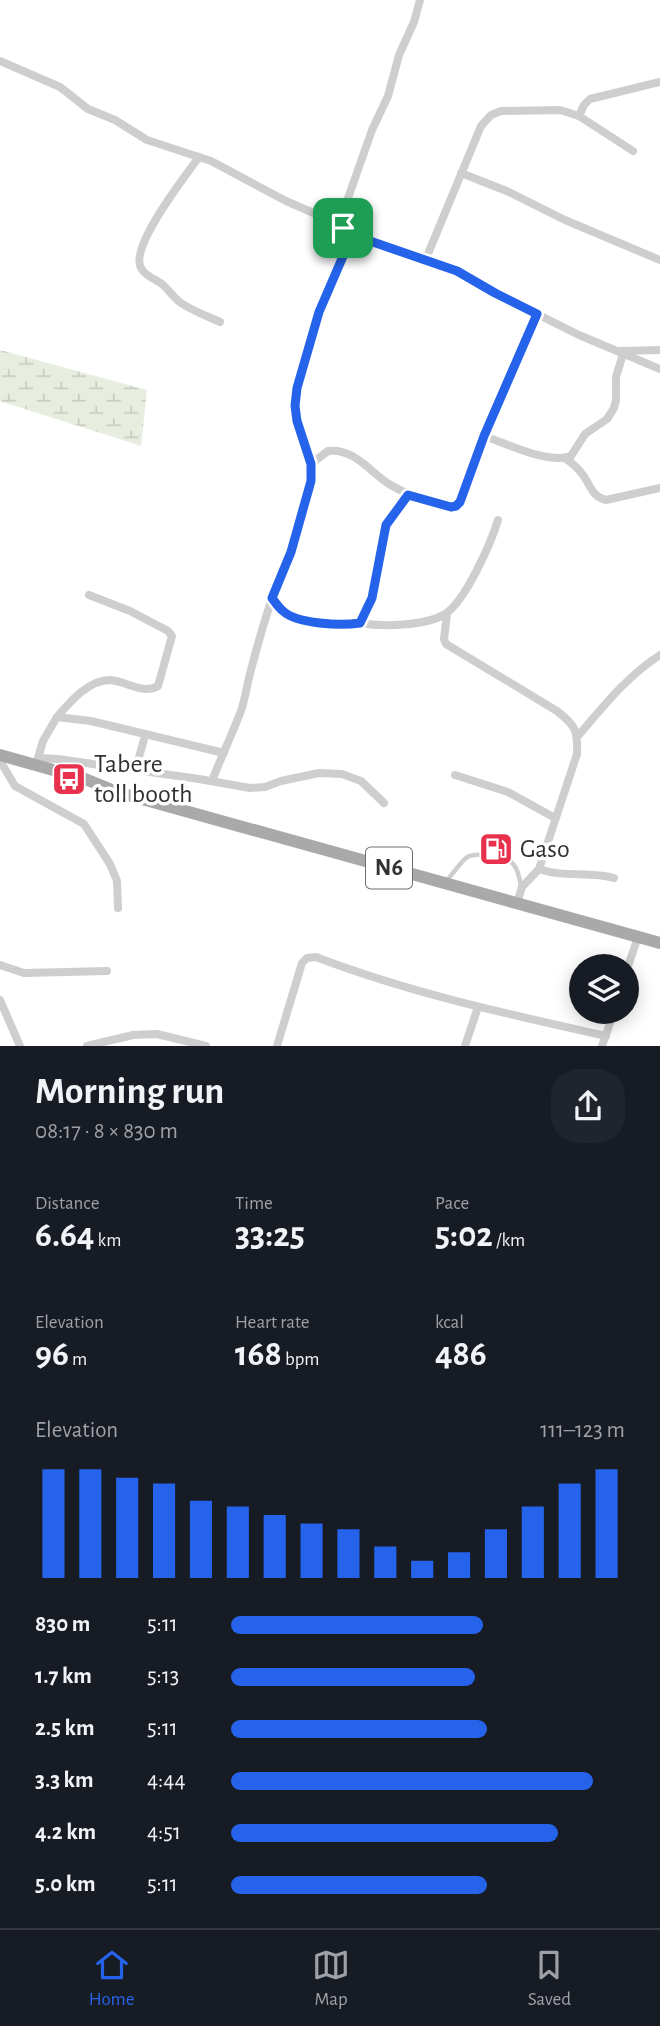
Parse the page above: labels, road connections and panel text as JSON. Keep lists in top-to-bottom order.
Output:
{
  "streets": {
    "main road": ["N6"]
  },
  "places": {
    "bus stop": ["Tabere toll booth"],
    "fuel station": ["Gaso"]
  },
  "page": {
    "heading": ["Morning run", "08:17 · 8 × 830 m"],
    "stats": [
      ["Distance", "6.64 km"],
      ["Time", "33:25"],
      ["Pace", "5:02 /km"],
      ["Elevation", "96 m"],
      ["Heart rate", "168 bpm"],
      ["kcal", "486"]
    ],
    "chart": ["Elevation", "111–123 m"],
    "list": [
      {
        "name": "830 m",
        "note": "5:11"
      },
      {
        "name": "1.7 km",
        "note": "5:13"
      },
      {
        "name": "2.5 km",
        "note": "5:11"
      },
      {
        "name": "3.3 km",
        "note": "4:44"
      },
      {
        "name": "4.2 km",
        "note": "4:51"
      },
      {
        "name": "5.0 km",
        "note": "5:11"
      }
    ],
    "tabs": ["Home", "Map", "Saved"]
  }
}
